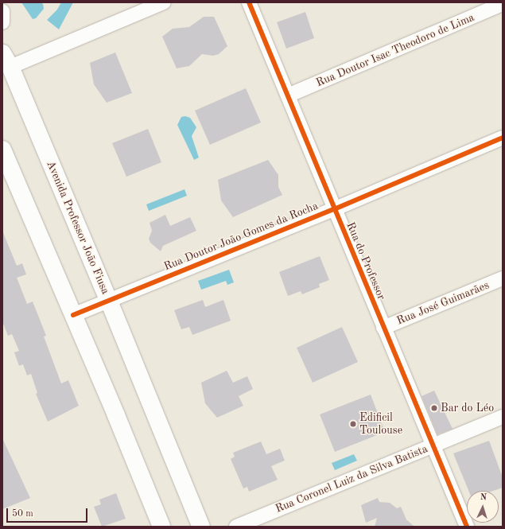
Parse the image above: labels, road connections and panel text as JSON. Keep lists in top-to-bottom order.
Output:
{
  "streets": {
    "main road": ["Avenida Professor João Fiusa"],
    "street": [
      "Rua Doutor Isac Theodoro de Lima",
      "Rua Doutor João Gomes da Rocha",
      "Rua do Professor",
      "Rua José Guimarães",
      "Rua Coronel Luiz da Silva Batista"
    ]
  },
  "crossings": [
    ["Rua Doutor Isac Theodoro de Lima", "Rua do Professor"],
    ["Avenida Professor João Fiusa", "Rua Doutor João Gomes da Rocha"],
    ["Rua Doutor João Gomes da Rocha", "Rua do Professor"],
    ["Rua do Professor", "Rua José Guimarães"],
    ["Rua do Professor", "Rua Coronel Luiz da Silva Batista"]
  ],
  "places": ["Bar do Léo", "Edificil Toulouse"],
  "scale_bar": "50 m",
  "north": "top"
}
